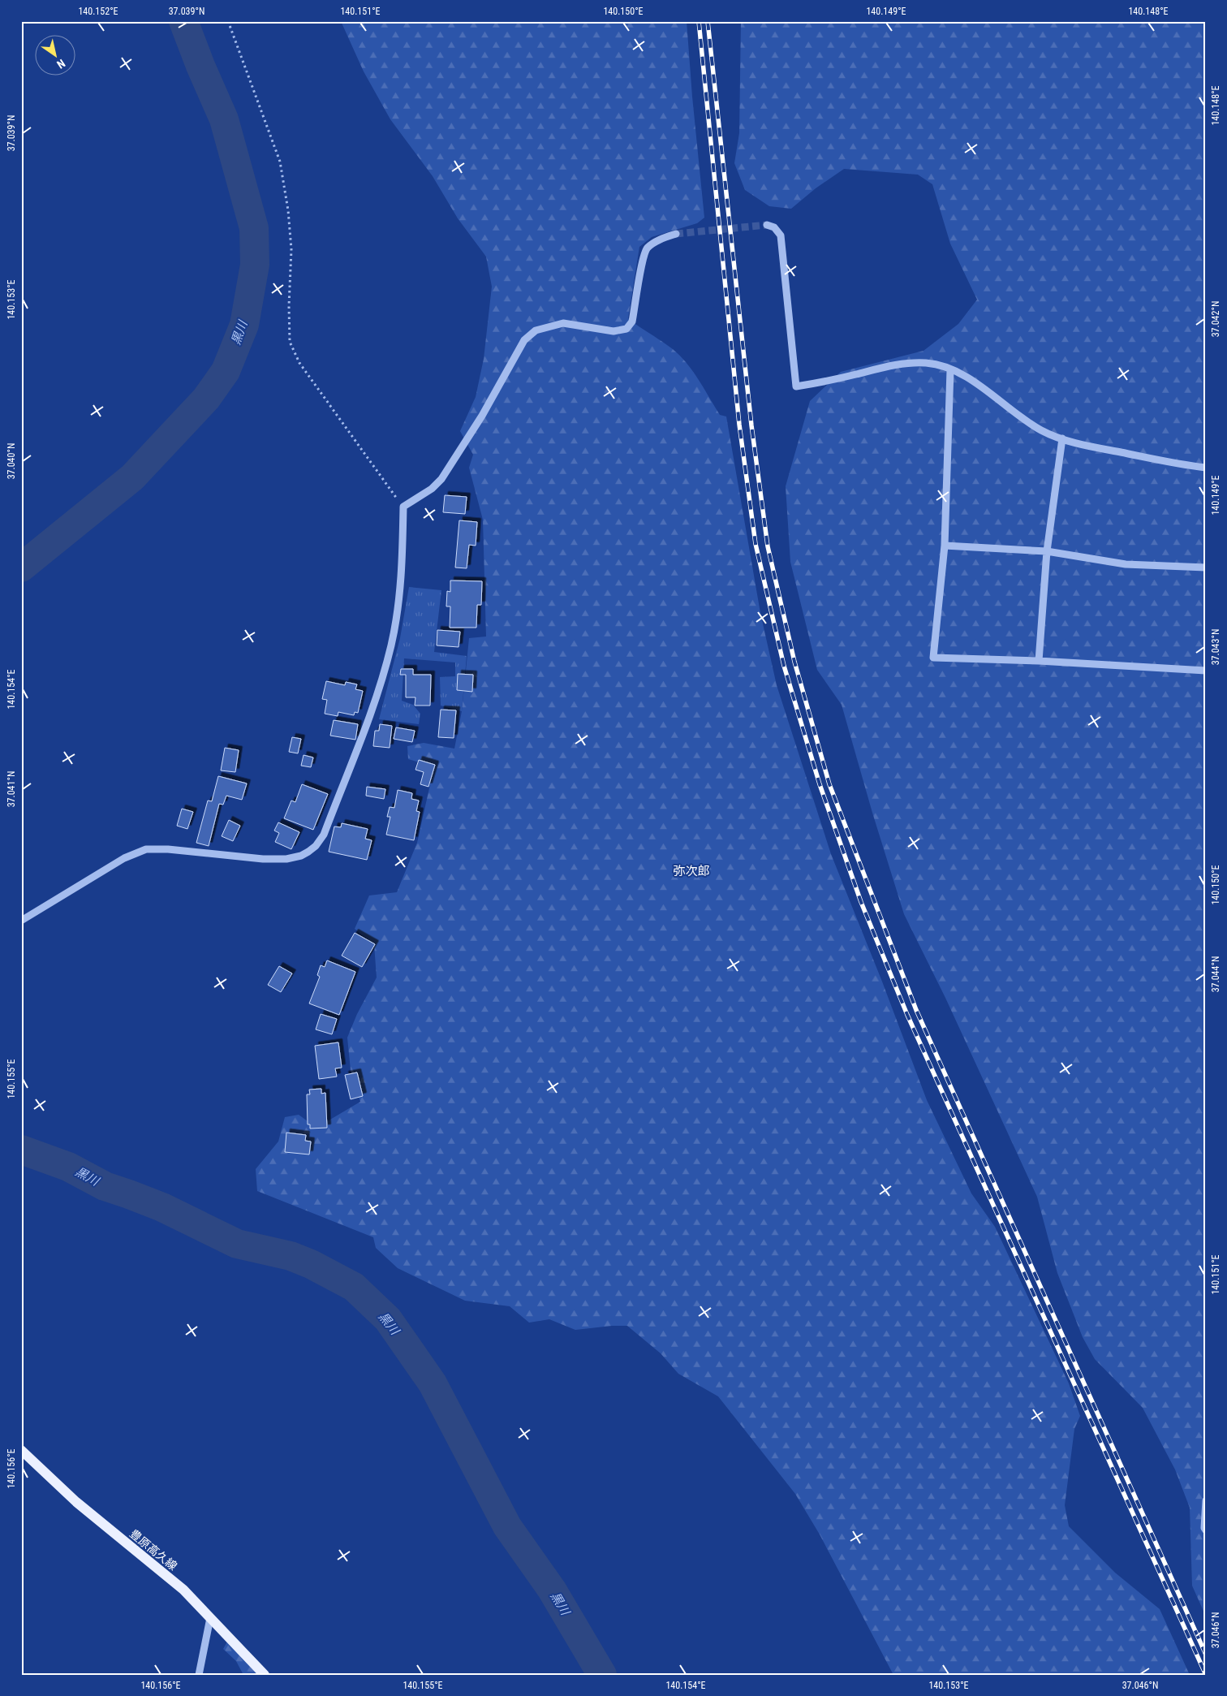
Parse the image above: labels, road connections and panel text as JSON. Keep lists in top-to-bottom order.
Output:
{
  "streets": {
    "main road": ["豊原高久線"]
  },
  "districts": ["弥次郎"],
  "water": ["黒川"],
  "north": "bottom right",
  "coordinates": [
    "140.152°E",
    "37.039°N",
    "140.151°E",
    "140.150°E",
    "140.149°E",
    "140.148°E",
    "140.153°E",
    "37.042°N",
    "37.040°N",
    "37.043°N",
    "140.154°E",
    "37.041°N",
    "37.044°N",
    "140.155°E",
    "140.156°E",
    "37.046°N"
  ]
}
